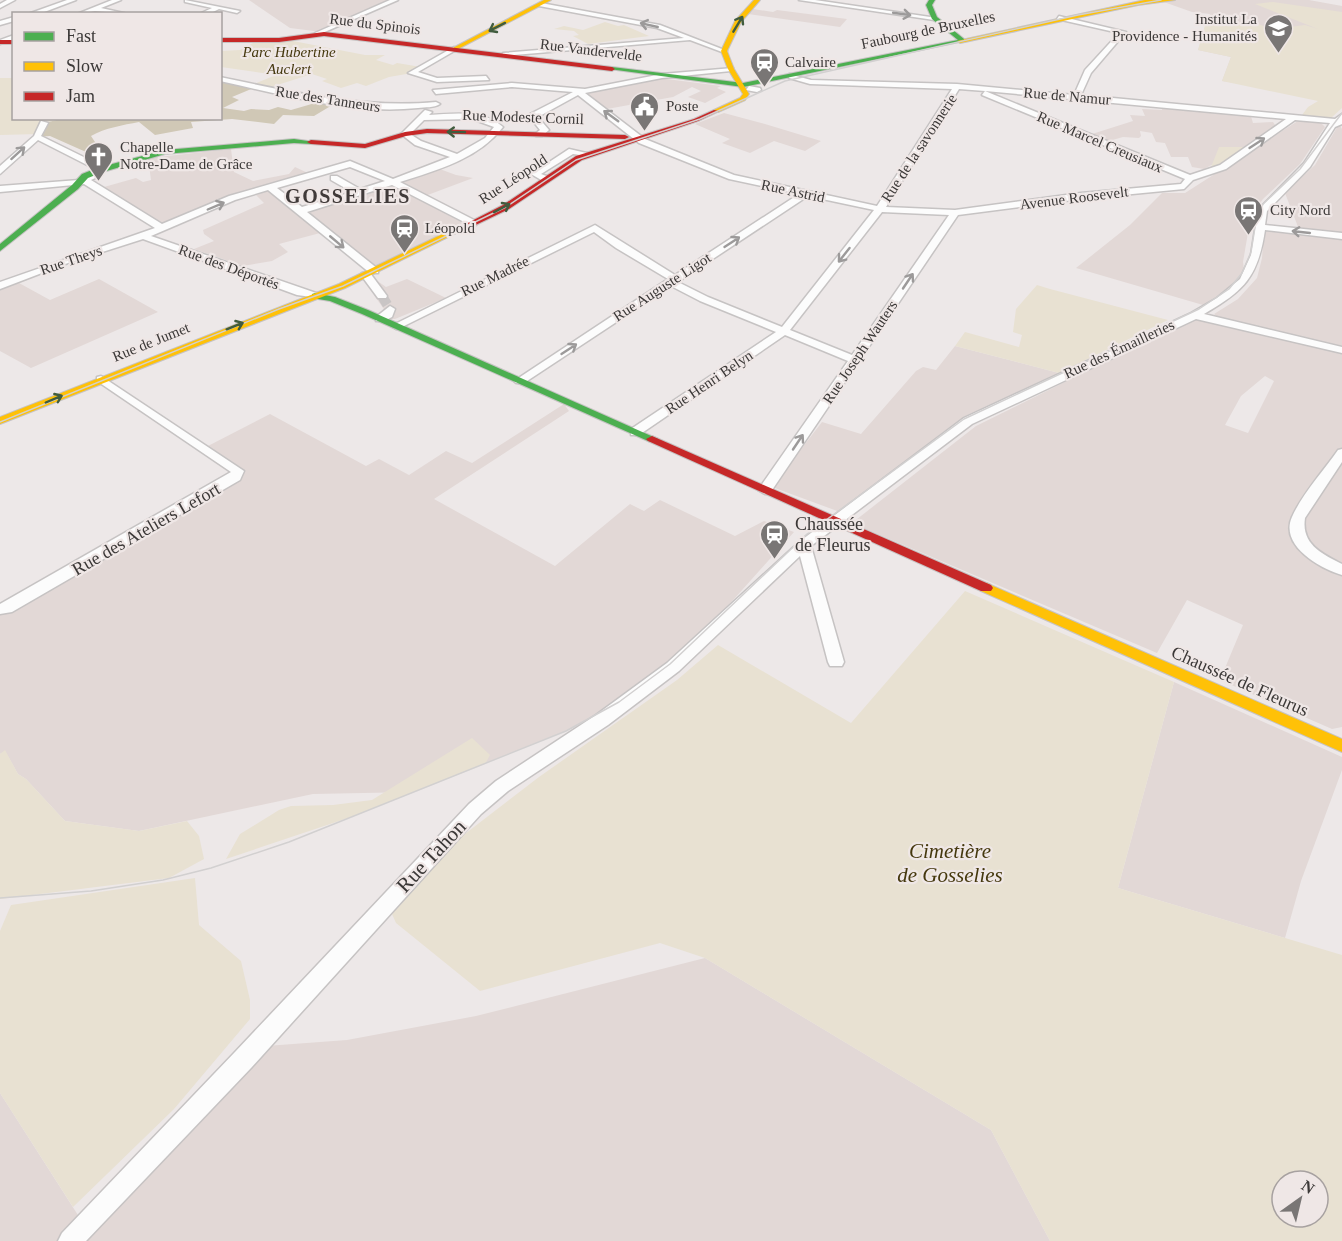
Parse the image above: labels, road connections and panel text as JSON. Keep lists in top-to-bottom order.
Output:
{
  "streets": {
    "main road": [
      "Rue du Spinois",
      "Faubourg de Bruxelles",
      "Rue Vandervelde",
      "Rue Modeste Cornil",
      "Rue Léopold",
      "Rue de Jumet",
      "Chaussée de Fleurus"
    ],
    "street": [
      "Rue de Namur",
      "Rue des Tanneurs",
      "Rue Marcel Creusiaux",
      "Rue de la savonnerie",
      "Rue Astrid",
      "Avenue Roosevelt",
      "Rue Theys",
      "Rue des Déportés",
      "Rue Madrée",
      "Rue Auguste Ligot",
      "Rue des Émailleries",
      "Rue Joseph Wauters",
      "Rue Henri Belyn",
      "Rue des Ateliers Lefort",
      "Rue Tahon"
    ]
  },
  "crossings": [
    ["Rue du Spinois", "Rue Vandervelde"],
    ["Faubourg de Bruxelles", "Rue Vandervelde"],
    ["Faubourg de Bruxelles", "Rue de Namur"],
    ["Faubourg de Bruxelles", "Rue Léopold"],
    ["Rue Vandervelde", "Rue Léopold"],
    ["Rue de Namur", "Rue Marcel Creusiaux"],
    ["Rue de Namur", "Rue de la savonnerie"],
    ["Rue de Namur", "Avenue Roosevelt"],
    ["Rue de Namur", "Rue des Émailleries"],
    ["Rue Modeste Cornil", "Rue Léopold"],
    ["Rue Modeste Cornil", "Rue Astrid"],
    ["Rue Marcel Creusiaux", "Avenue Roosevelt"],
    ["Rue de la savonnerie", "Rue Astrid"],
    ["Rue de la savonnerie", "Rue Henri Belyn"],
    ["Rue Léopold", "Rue Astrid"],
    ["Rue Léopold", "Rue des Déportés"],
    ["Rue Léopold", "Rue de Jumet"],
    ["Rue Léopold", "Chaussée de Fleurus"],
    ["Rue Astrid", "Avenue Roosevelt"],
    ["Rue Astrid", "Rue Auguste Ligot"],
    ["Rue Astrid", "Rue Joseph Wauters"],
    ["Rue Astrid", "Rue Henri Belyn"],
    ["Avenue Roosevelt", "Rue Joseph Wauters"],
    ["Rue Theys", "Rue des Déportés"],
    ["Rue des Déportés", "Rue de Jumet"],
    ["Rue des Déportés", "Chaussée de Fleurus"],
    ["Rue Madrée", "Rue Auguste Ligot"],
    ["Rue Madrée", "Chaussée de Fleurus"],
    ["Rue Auguste Ligot", "Chaussée de Fleurus"],
    ["Rue de Jumet", "Rue des Ateliers Lefort"],
    ["Rue de Jumet", "Chaussée de Fleurus"],
    ["Rue des Émailleries", "Chaussée de Fleurus"],
    ["Rue des Émailleries", "Rue Tahon"],
    ["Rue Joseph Wauters", "Chaussée de Fleurus"],
    ["Rue Henri Belyn", "Chaussée de Fleurus"],
    ["Chaussée de Fleurus", "Rue Tahon"]
  ],
  "one_way": [
    "Rue Auguste Ligot",
    "Rue de Jumet",
    "Rue Joseph Wauters",
    "Rue Henri Belyn"
  ],
  "districts": ["GOSSELIES"],
  "parks": ["Parc Hubertine Auclert", "Cimetière de Gosselies"],
  "places": {
    "school or university": ["Institut La Providence - Humanités"],
    "station": [
      "Calvaire",
      "City Nord",
      "Léopold",
      "Chaussée de Fleurus"
    ],
    "public building": ["Poste"],
    "church": ["Chapelle Notre-Dame de Grâce"]
  },
  "legend": ["Fast", "Slow", "Jam"],
  "north": "top right"
}
